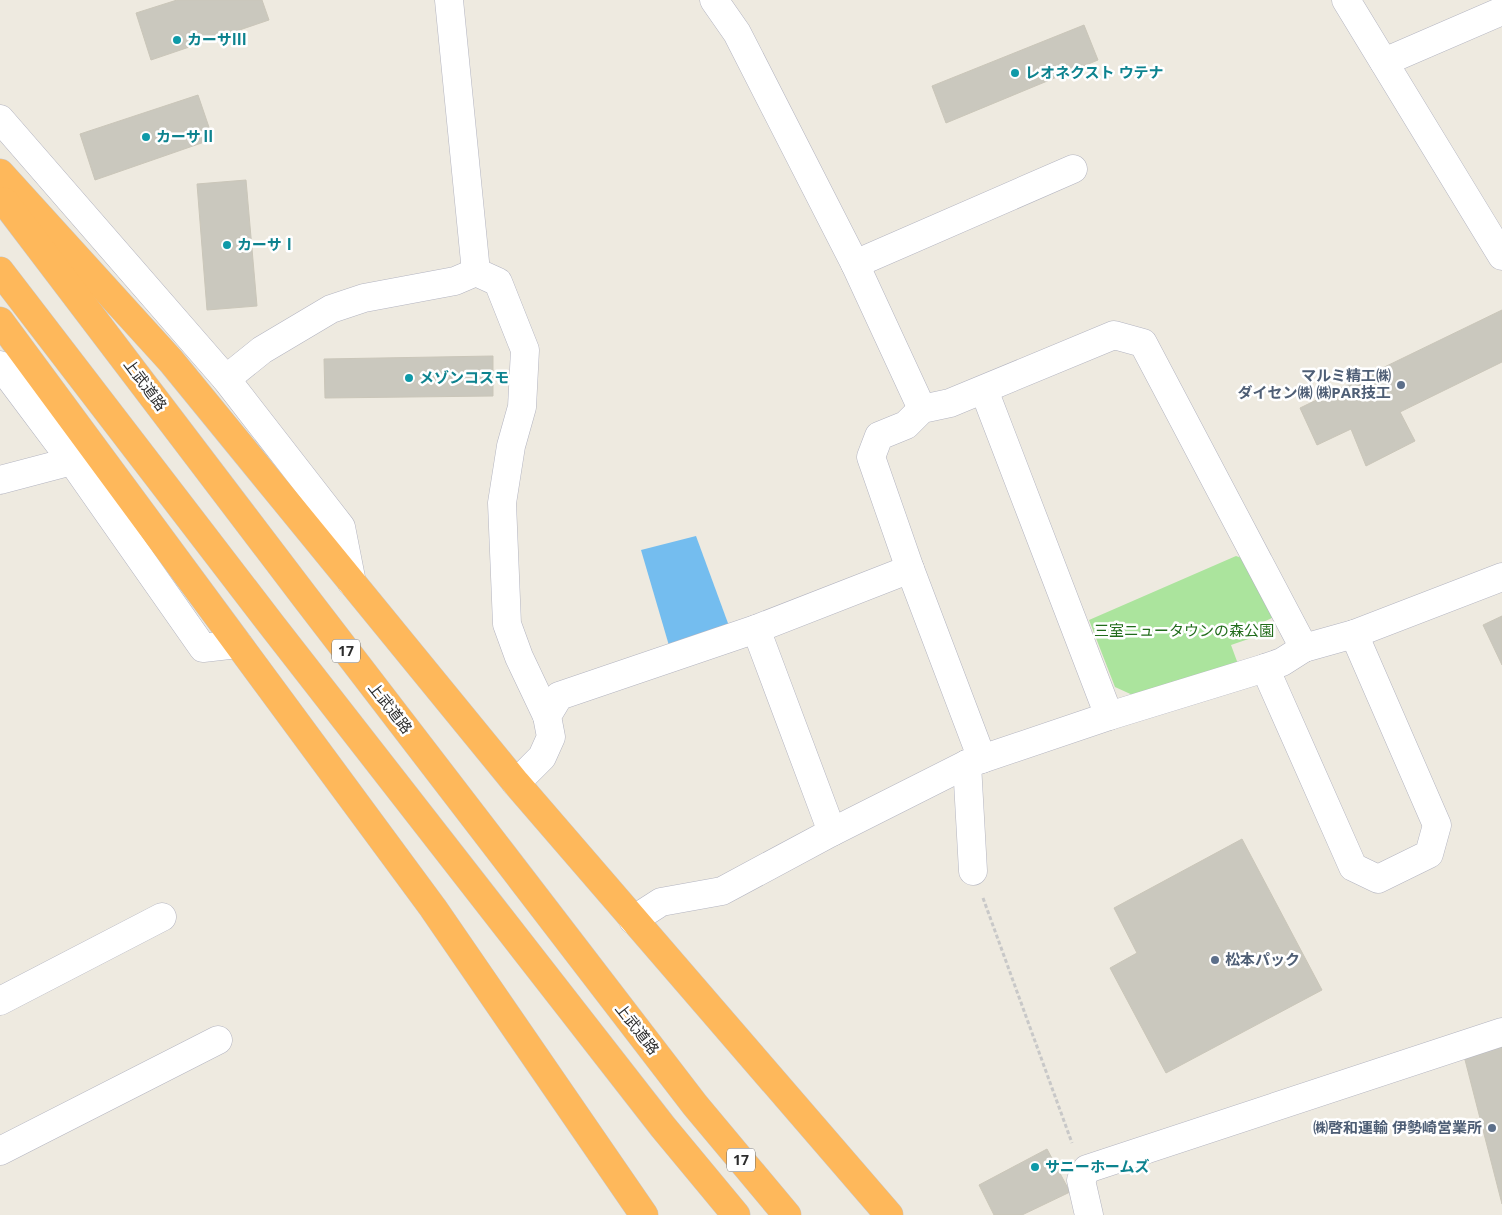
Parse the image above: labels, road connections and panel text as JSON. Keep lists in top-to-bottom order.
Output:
{
  "streets": {
    "highway": ["上武道路", "17"]
  },
  "parks": ["三室ニュータウンの森公園"],
  "places": [
    "カーサⅢ",
    "レオネクスト ウテナ",
    "カーサⅡ",
    "カーサⅠ",
    "メゾンコスモ",
    "マルミ精工㈱ ダイセン㈱ ㈱PAR技工",
    "松本パック",
    "㈱啓和運輸 伊勢崎営業所",
    "サニーホームズ"
  ]
}
